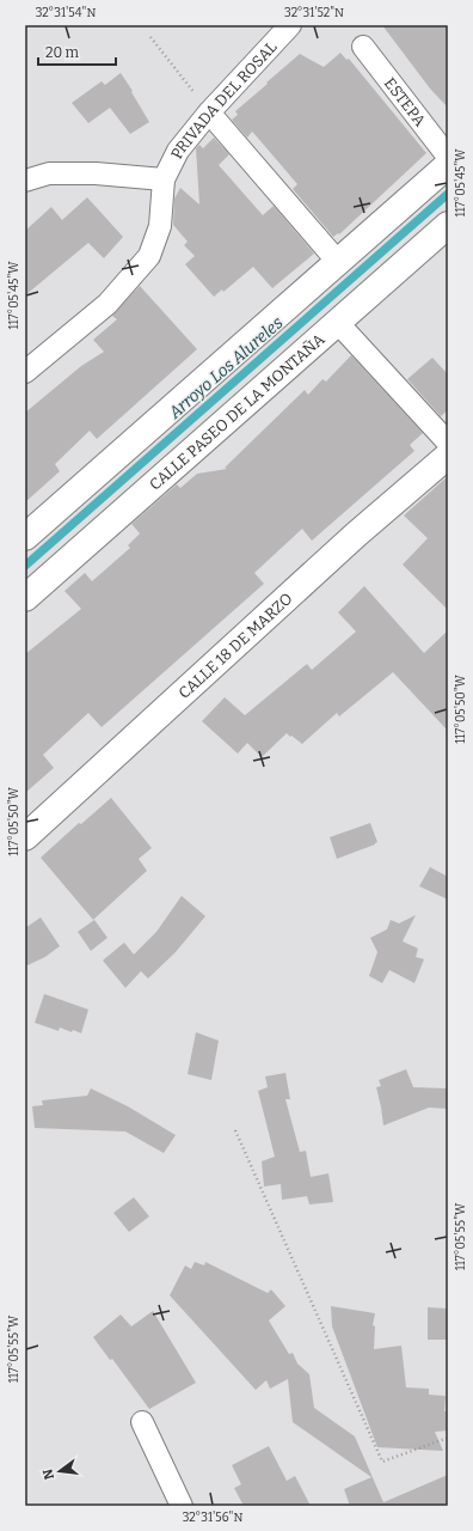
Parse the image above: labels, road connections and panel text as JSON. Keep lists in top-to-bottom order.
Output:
{
  "streets": {
    "main road": ["CALLE PASEO DE LA MONTAÑA", "CALLE 18 DE MARZO"],
    "street": ["PRIVADA DEL ROSAL", "ESTEPA"]
  },
  "water": ["Arroyo Los Alureles"],
  "scale_bar": "20 m",
  "north": "left",
  "coordinates": [
    "32°31'54\"N",
    "32°31'52\"N",
    "117°05'45\"W",
    "117°05'50\"W",
    "117°05'55\"W",
    "32°31'56\"N"
  ]
}
